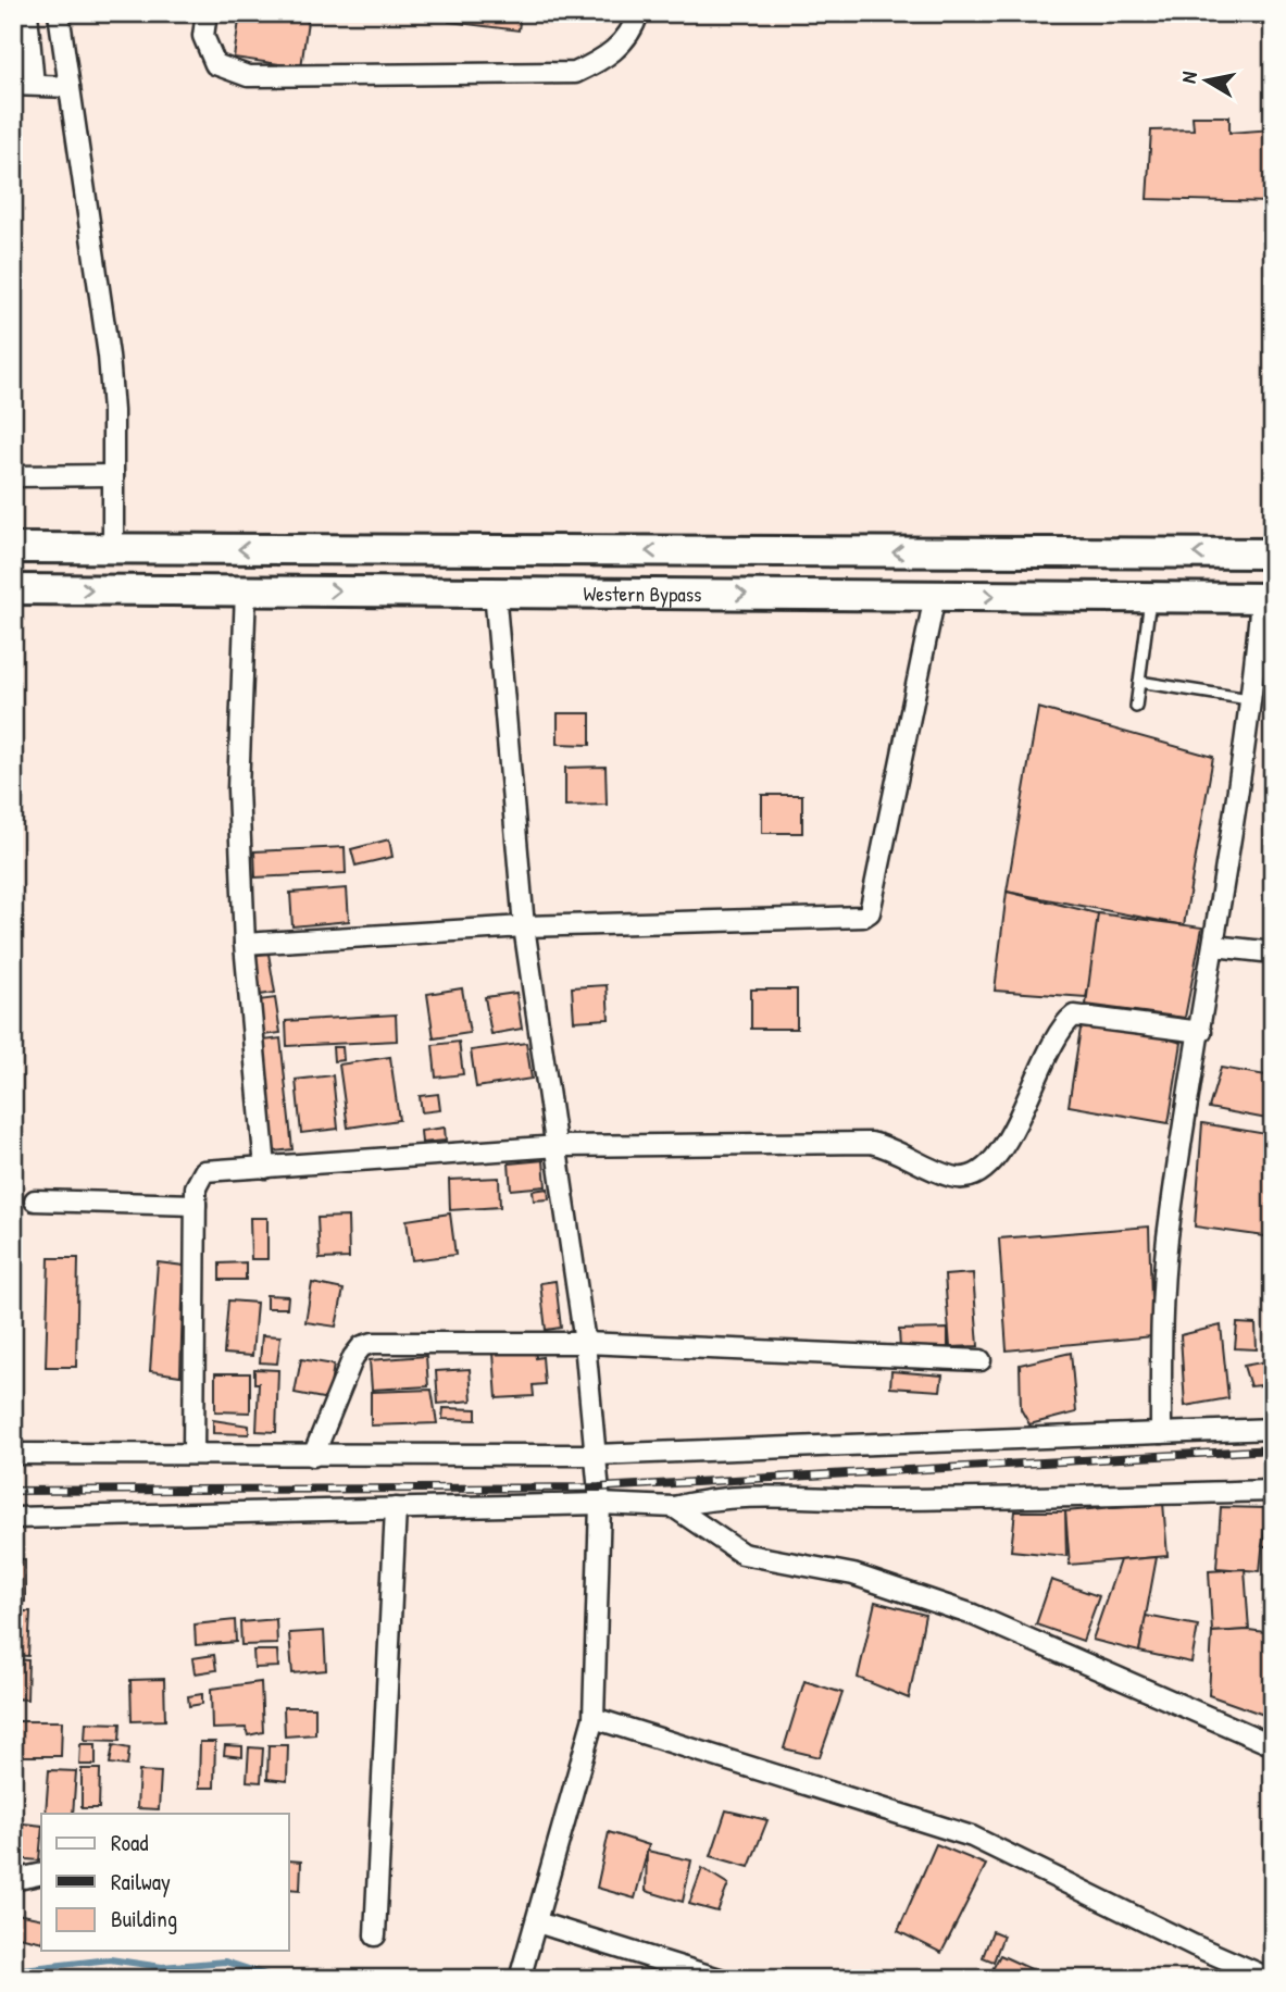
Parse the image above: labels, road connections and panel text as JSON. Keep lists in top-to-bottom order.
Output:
{
  "streets": {
    "main road": ["Western Bypass"]
  },
  "legend": ["Road", "Railway", "Building"],
  "north": "left"
}
